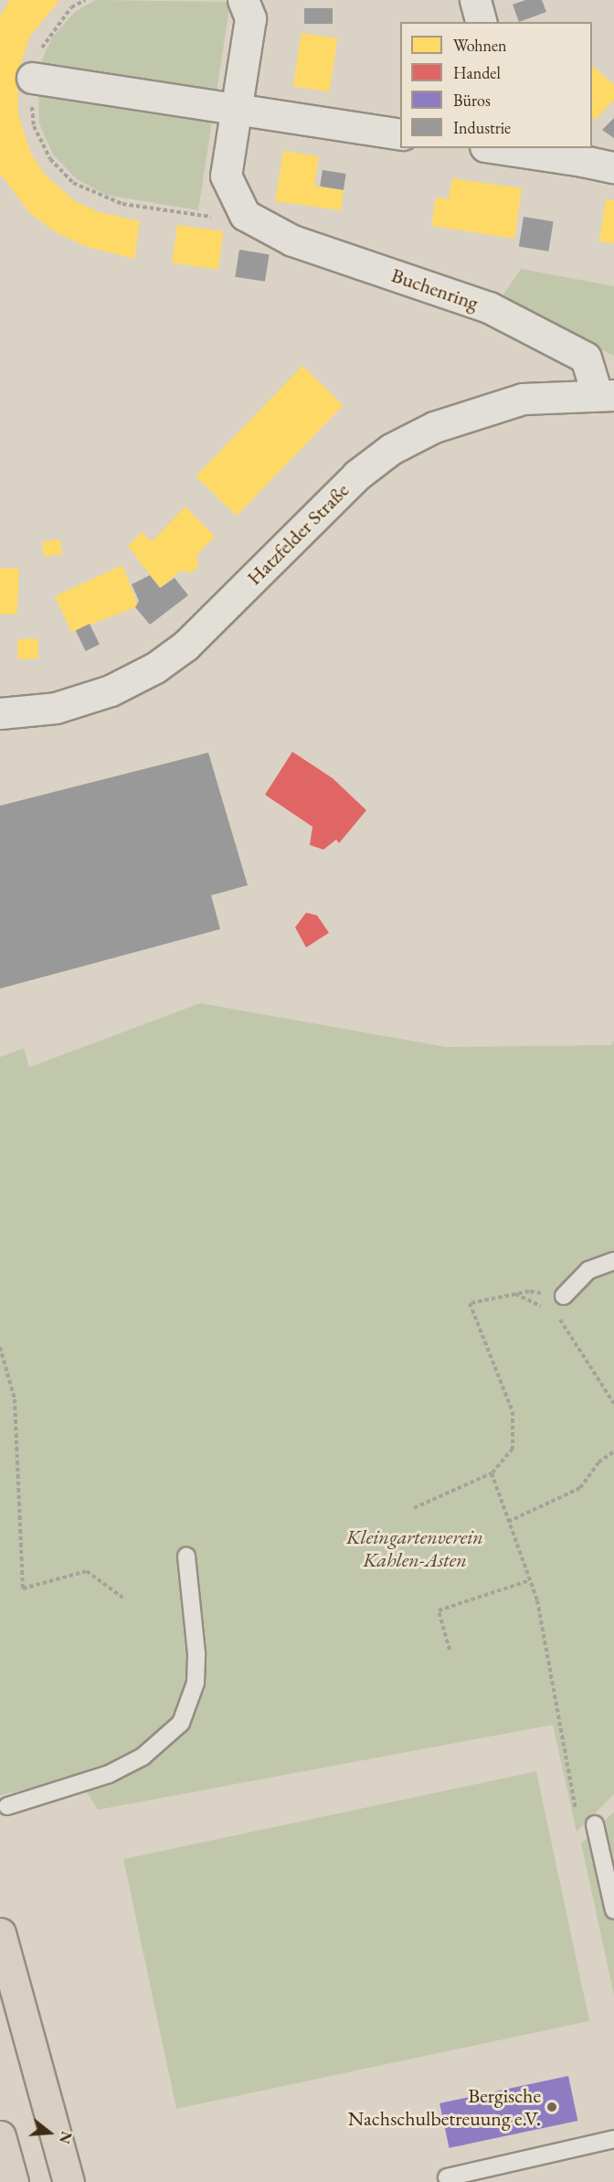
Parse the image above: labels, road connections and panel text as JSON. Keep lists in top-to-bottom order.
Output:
{
  "streets": {
    "street": ["Buchenring", "Hatzfelder Straße"]
  },
  "crossings": [
    ["Buchenring", "Hatzfelder Straße"]
  ],
  "parks": ["Kleingartenverein Kahlen-Asten"],
  "places": ["Bergische Nachschulbetreuung e.V."],
  "legend": [
    "Wohnen",
    "Handel",
    "Büros",
    "Industrie"
  ],
  "north": "right"
}
